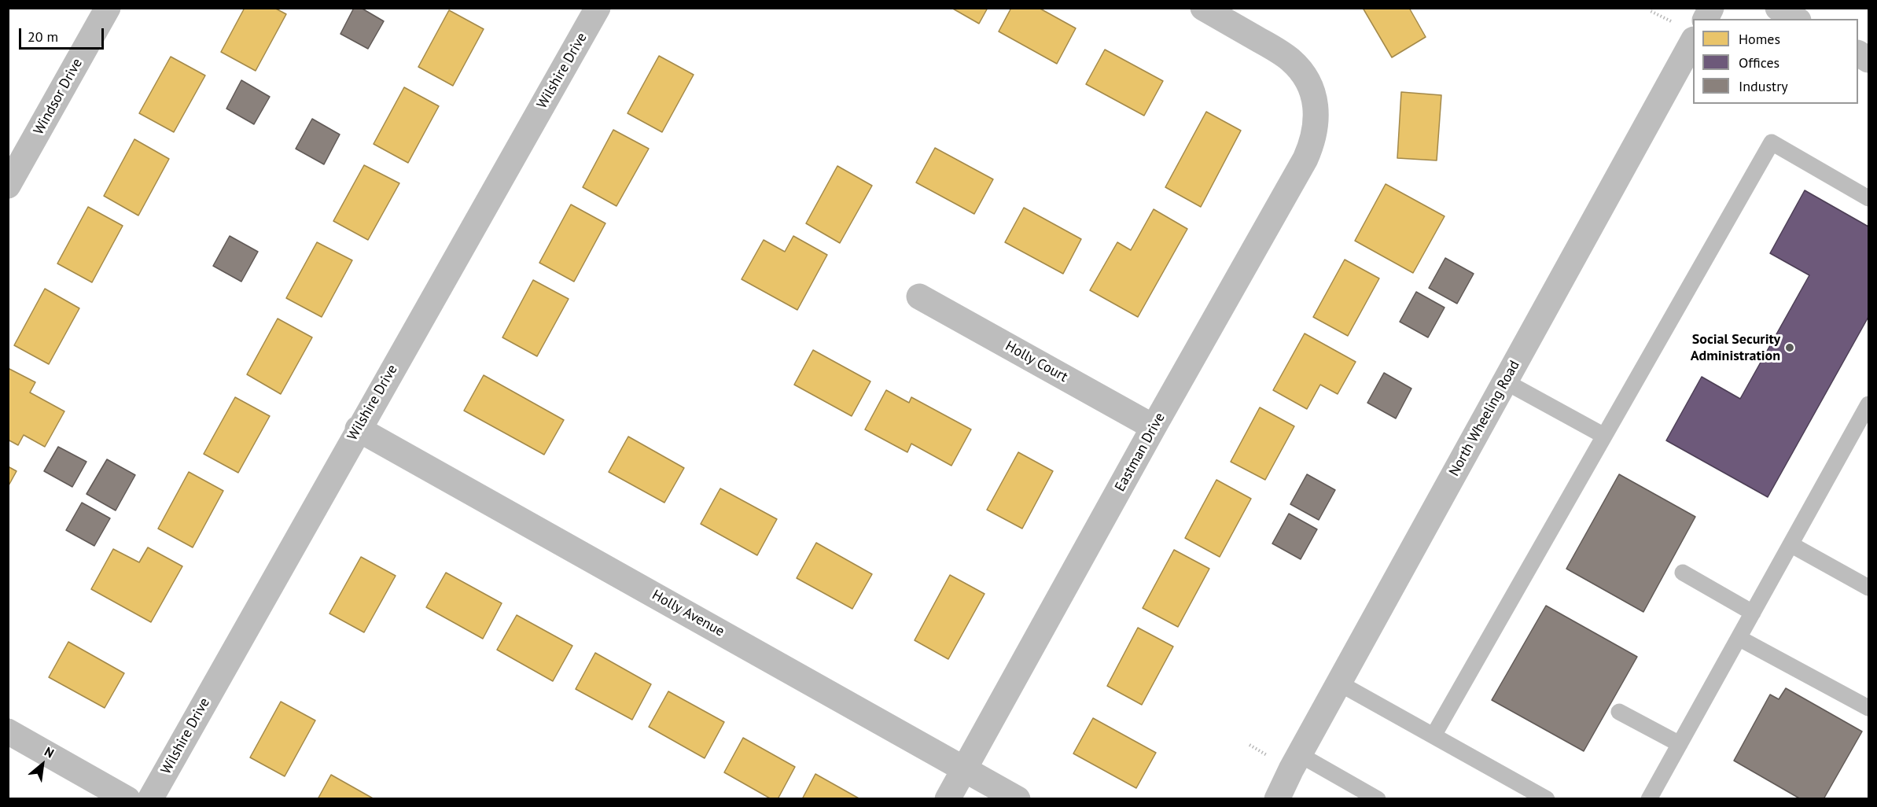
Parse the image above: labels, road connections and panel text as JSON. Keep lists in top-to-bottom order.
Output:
{
  "streets": {
    "street": [
      "Wilshire Drive",
      "Windsor Drive",
      "Holly Court",
      "North Wheeling Road",
      "Eastman Drive",
      "Holly Avenue"
    ]
  },
  "crossings": [
    ["Wilshire Drive", "Holly Avenue"],
    ["Holly Court", "Eastman Drive"],
    ["Eastman Drive", "Holly Avenue"]
  ],
  "places": ["Social Security Administration"],
  "legend": ["Homes", "Offices", "Industry"],
  "scale_bar": "20 m",
  "north": "top right"
}
